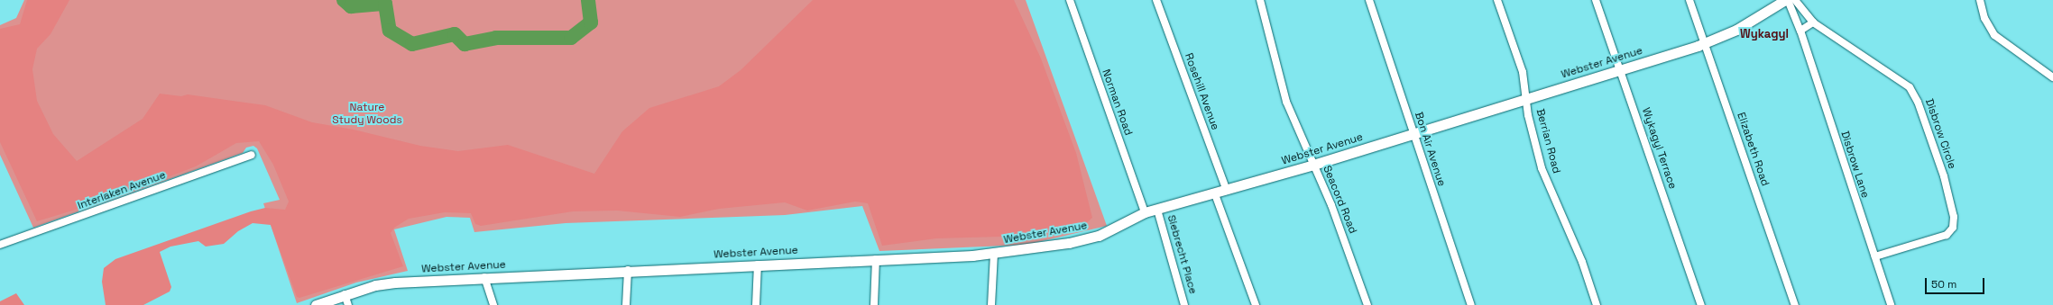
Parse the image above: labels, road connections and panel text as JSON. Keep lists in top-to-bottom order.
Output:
{
  "streets": {
    "street": [
      "Webster Avenue",
      "Rosehill Avenue",
      "Norman Road",
      "Disbrow Circle",
      "Berrian Road",
      "Wykagyl Terrace",
      "Bon Air Avenue",
      "Elizabeth Road",
      "Disbrow Lane",
      "Interlaken Avenue",
      "Seacord Road",
      "Siebrecht Place"
    ]
  },
  "crossings": [
    ["Webster Avenue", "Rosehill Avenue"],
    ["Webster Avenue", "Norman Road"],
    ["Webster Avenue", "Berrian Road"],
    ["Webster Avenue", "Wykagyl Terrace"],
    ["Webster Avenue", "Bon Air Avenue"],
    ["Webster Avenue", "Elizabeth Road"],
    ["Webster Avenue", "Seacord Road"],
    ["Webster Avenue", "Siebrecht Place"],
    ["Disbrow Circle", "Disbrow Lane"]
  ],
  "districts": ["Wykagyl"],
  "parks": ["Nature Study Woods"],
  "scale_bar": "50 m"
}
